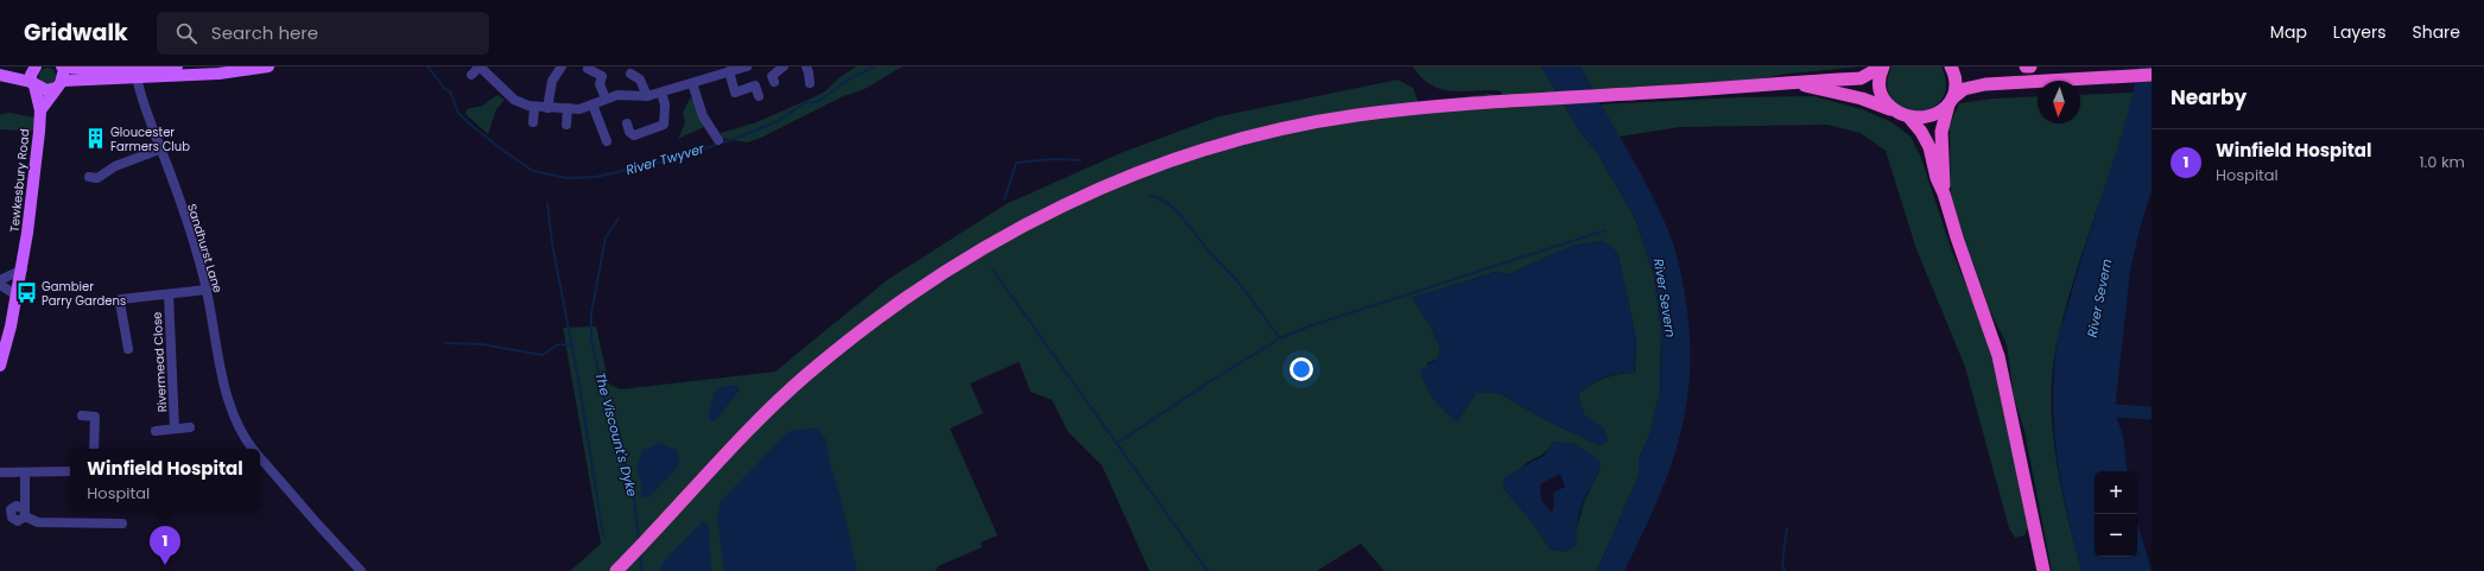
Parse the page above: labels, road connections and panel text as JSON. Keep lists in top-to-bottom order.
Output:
{
  "streets": {
    "main road": ["Tewkesbury Road"],
    "street": ["Sandhurst Lane", "Rivermead Close"]
  },
  "crossings": [
    ["Sandhurst Lane", "Rivermead Close"]
  ],
  "water": ["River Twyver", "River Severn", "The Viscount's Dyke"],
  "places": {
    "building": ["Gloucester Farmers Club"],
    "bus stop": ["Gambier Parry Gardens"]
  },
  "north": "bottom",
  "page": {
    "header": "Gridwalk",
    "search": "Search here",
    "nav": ["Map", "Layers", "Share"],
    "heading": "Nearby",
    "list": [
      {
        "mark": "1",
        "name": "Winfield Hospital",
        "note": "Hospital",
        "value": "1.0 km"
      }
    ],
    "popup": ["Winfield Hospital", "Hospital"],
    "map_buttons": ["+", "−"],
    "pins": "1"
  }
}
